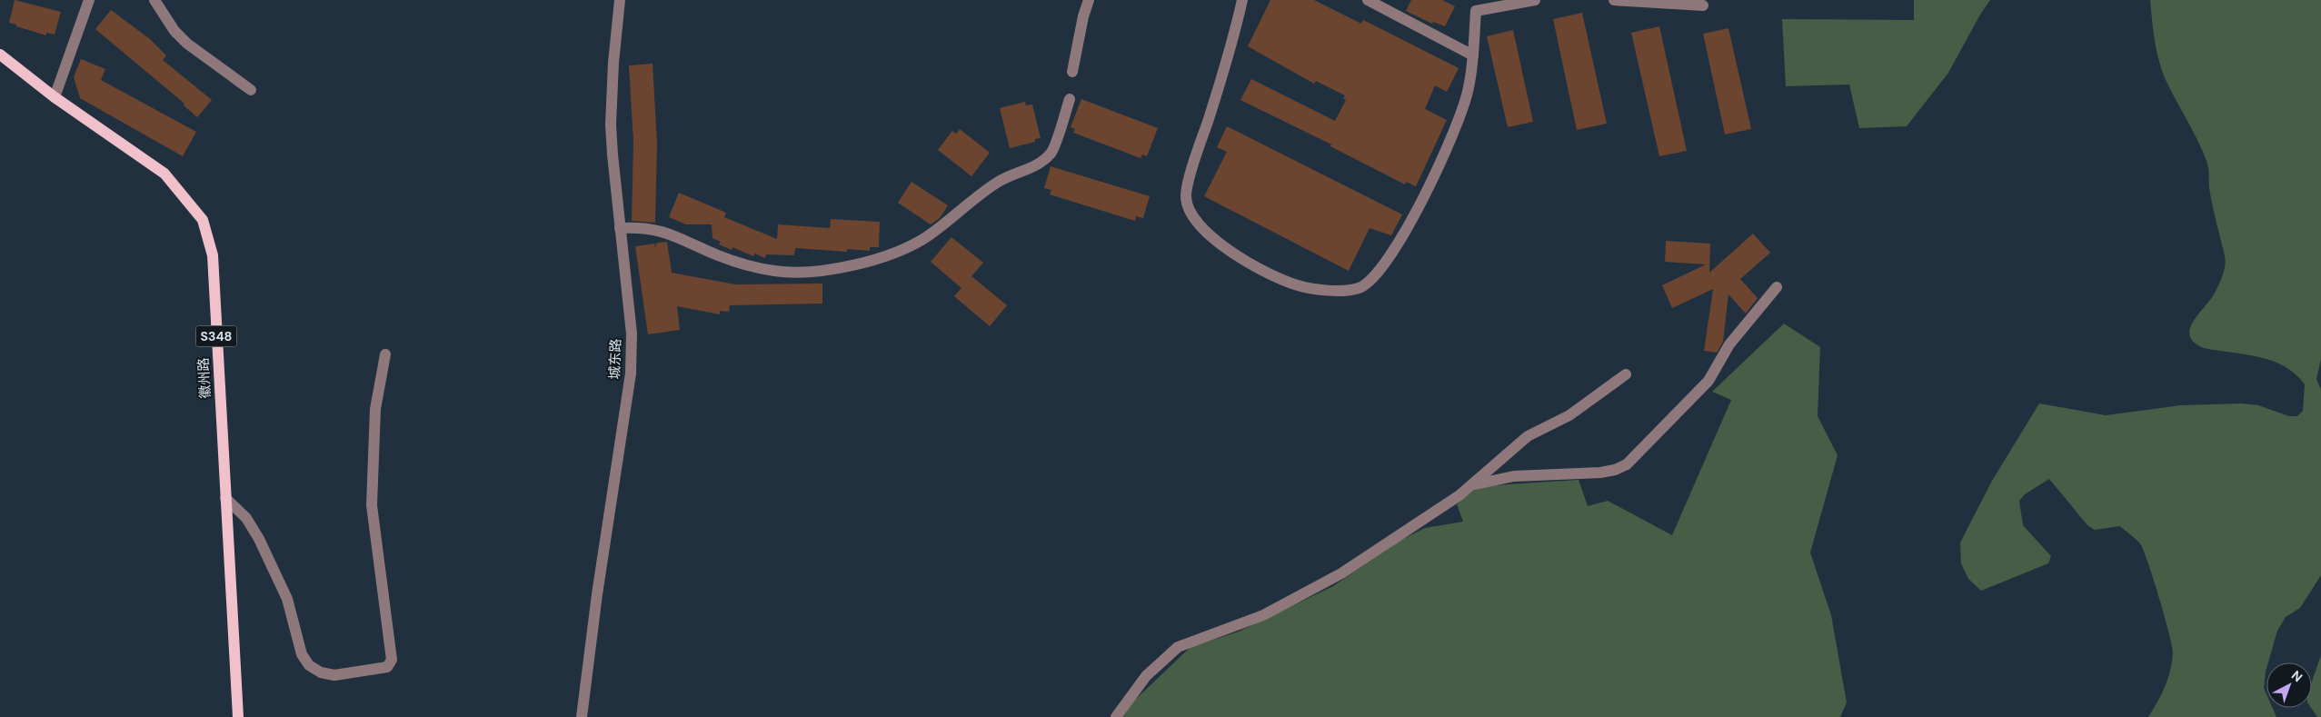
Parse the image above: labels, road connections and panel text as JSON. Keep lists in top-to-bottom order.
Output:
{
  "streets": {
    "main road": ["S348", "徽州路"],
    "street": ["城东路"]
  },
  "north": "top right"
}
